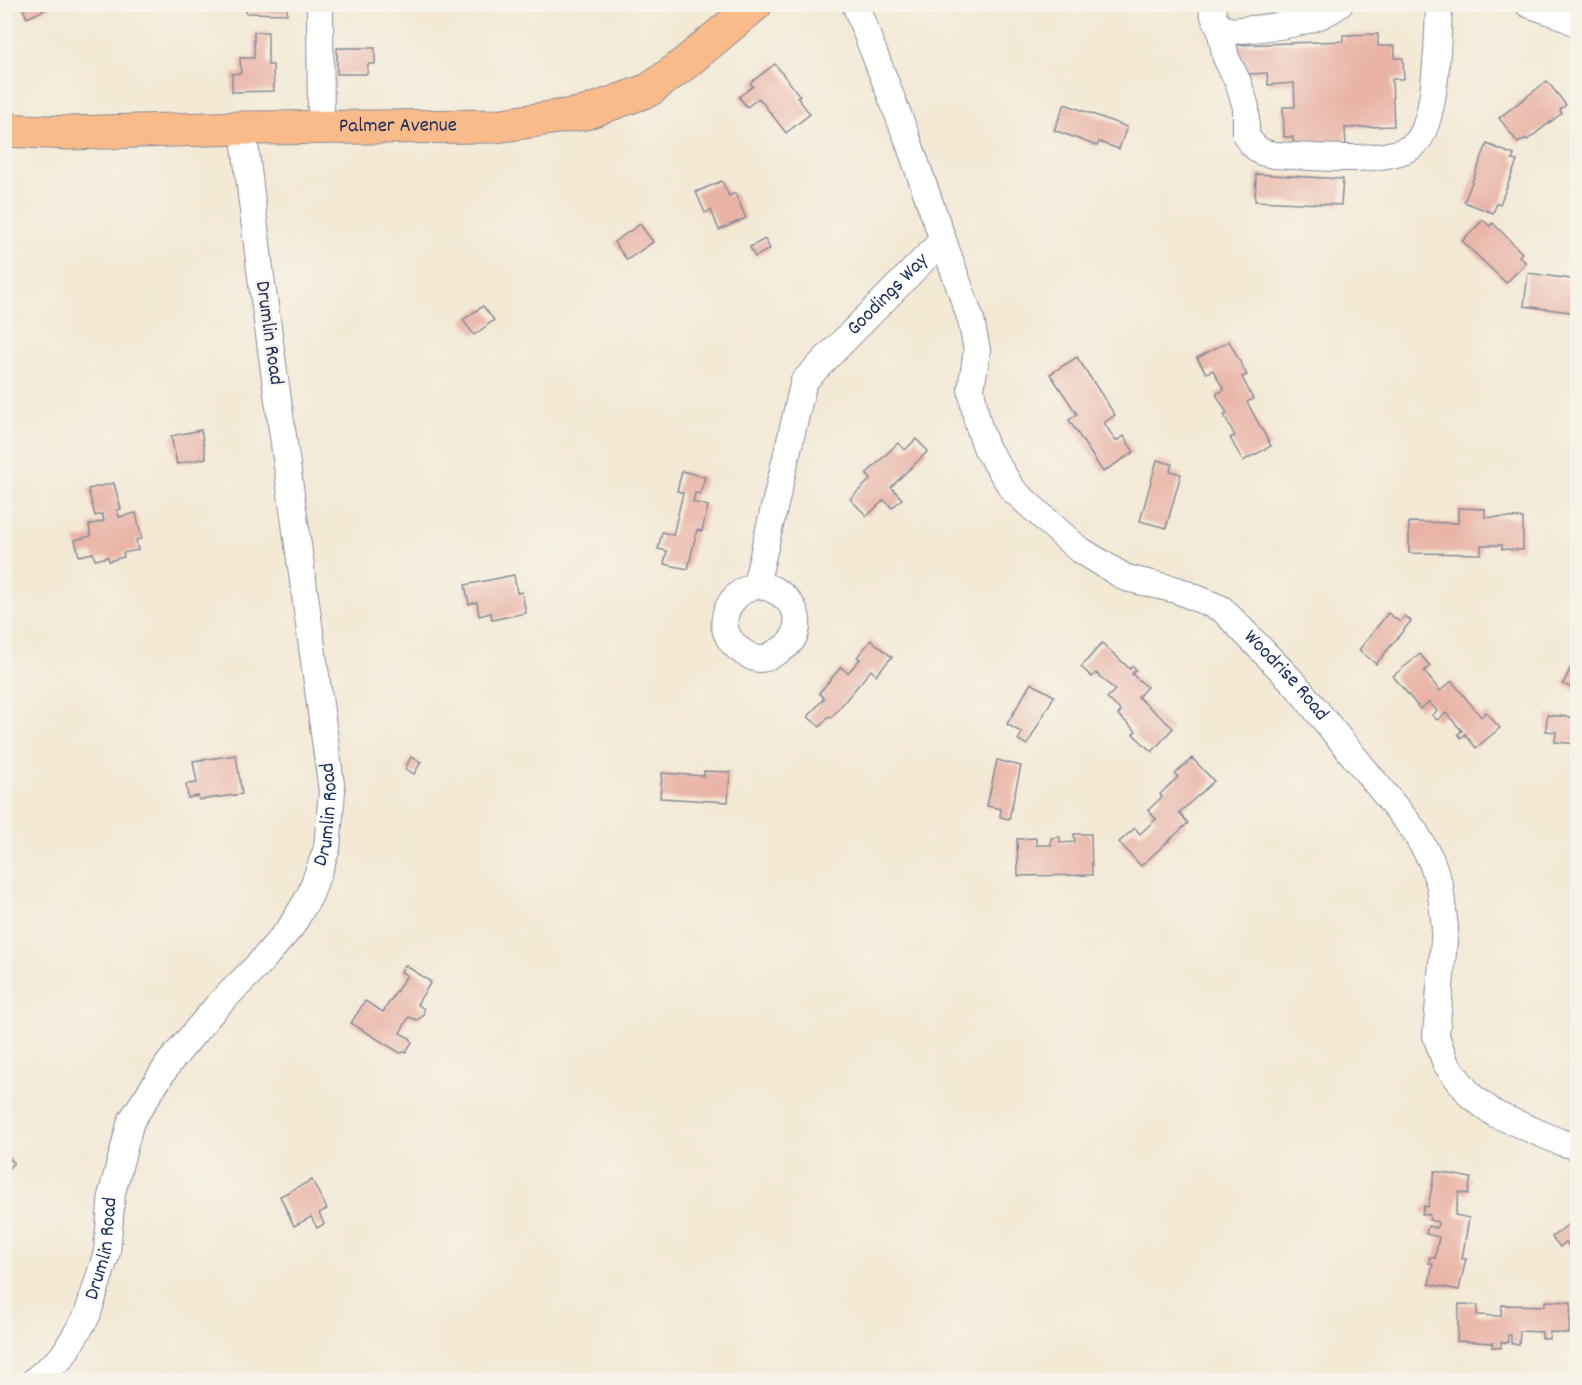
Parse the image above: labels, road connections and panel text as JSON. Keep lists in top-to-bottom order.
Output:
{
  "streets": {
    "main road": ["Palmer Avenue"],
    "street": ["Goodings Way", "Drumlin Road", "Woodrise Road"]
  },
  "crossings": [
    ["Palmer Avenue", "Drumlin Road"],
    ["Goodings Way", "Woodrise Road"]
  ]
}
